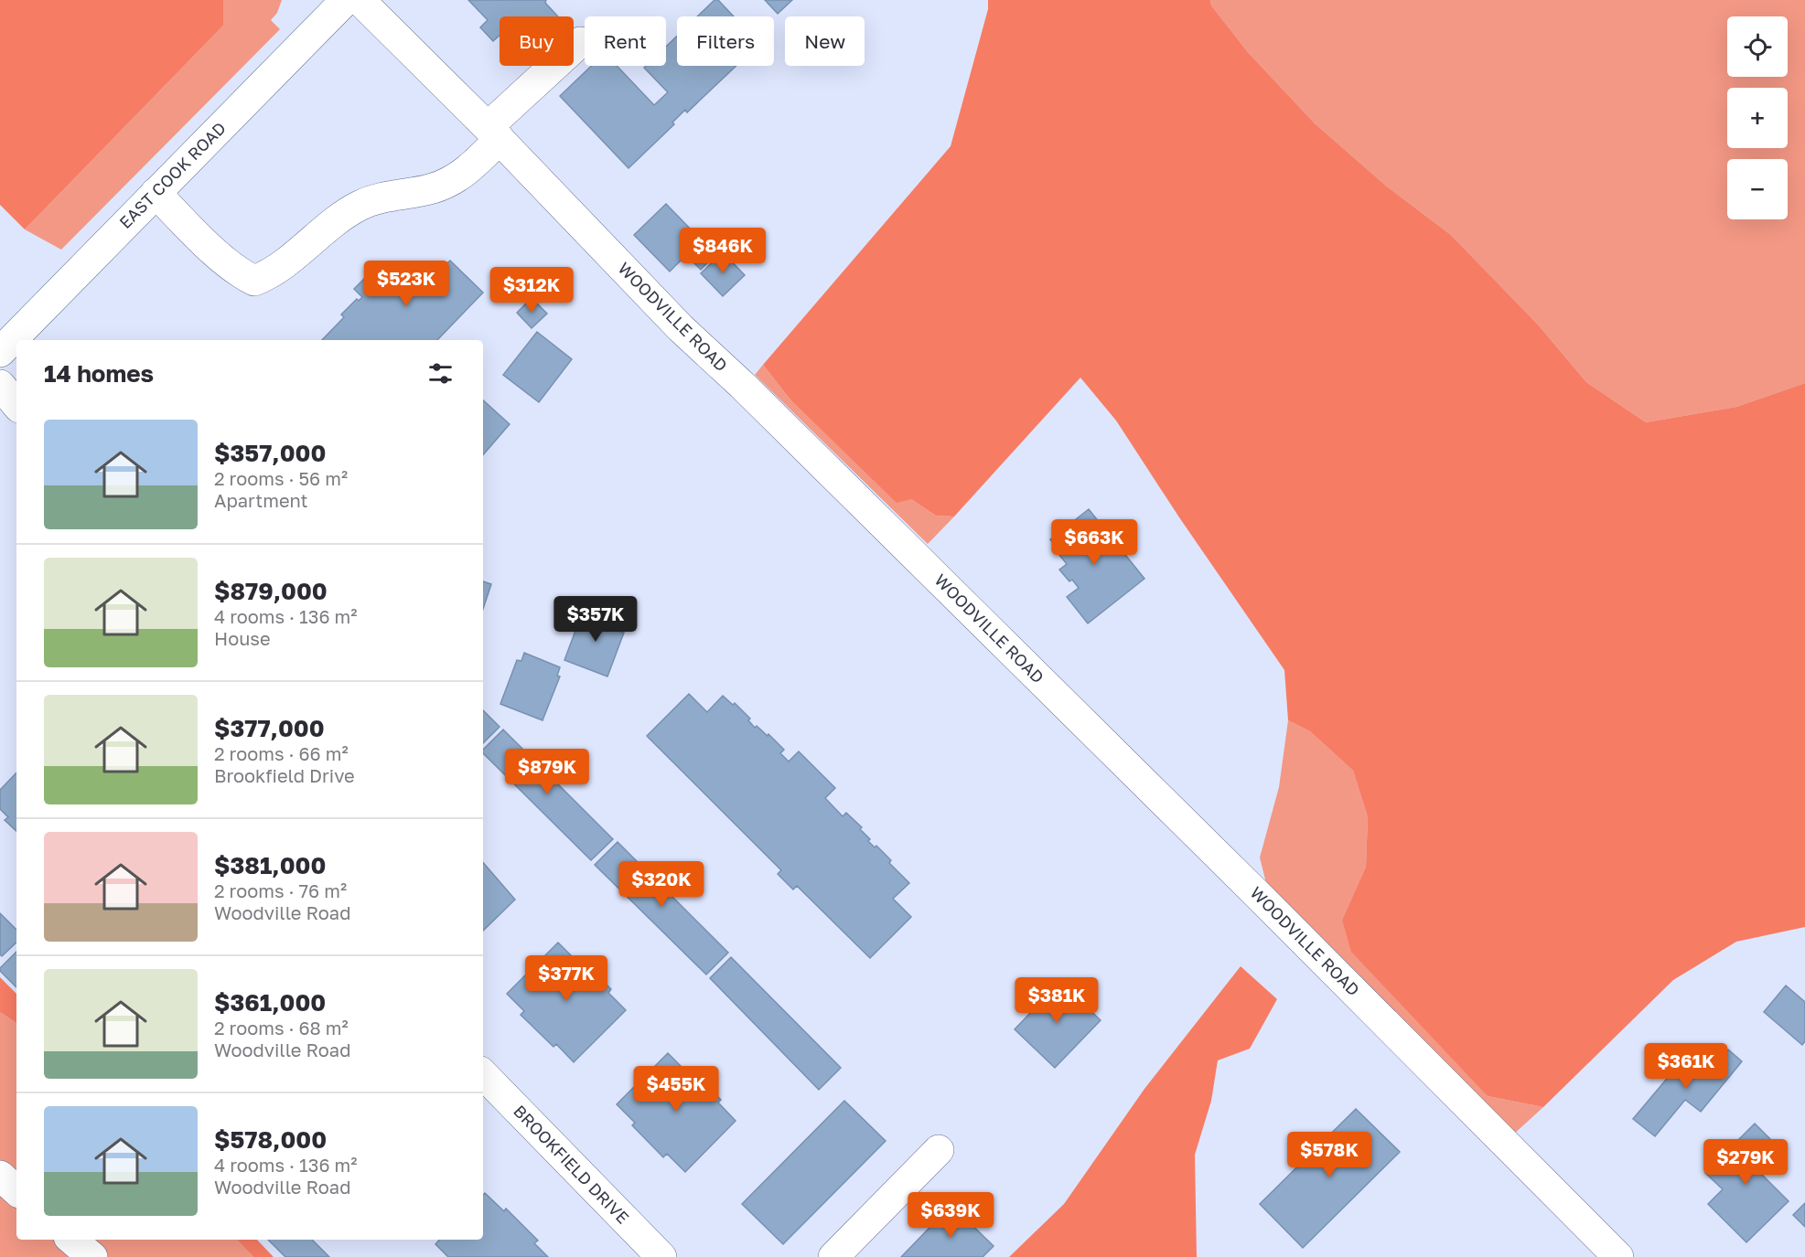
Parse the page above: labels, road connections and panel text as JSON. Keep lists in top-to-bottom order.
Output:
{
  "streets": {
    "main road": ["EAST COOK ROAD", "WOODVILLE ROAD", "BROOKFIELD DRIVE"]
  },
  "page": {
    "map_buttons": ["+", "−"],
    "chip": [
      "Buy",
      "Rent",
      "Filters",
      "New"
    ],
    "price": [
      "$846K",
      "$523K",
      "$312K",
      "$663K",
      "$357K",
      "$879K",
      "$320K",
      "$377K",
      "$381K",
      "$361K",
      "$455K",
      "$578K",
      "$279K",
      "$639K"
    ],
    "heading": "14 homes",
    "list": [
      {
        "name": "$357,000",
        "note": "2 rooms · 56 m² · Apartment"
      },
      {
        "name": "$879,000",
        "note": "4 rooms · 136 m² · House"
      },
      {
        "name": "$377,000",
        "note": "2 rooms · 66 m² · Brookfield Drive"
      },
      {
        "name": "$381,000",
        "note": "2 rooms · 76 m² · Woodville Road"
      },
      {
        "name": "$361,000",
        "note": "2 rooms · 68 m² · Woodville Road"
      },
      {
        "name": "$578,000",
        "note": "4 rooms · 136 m² · Woodville Road"
      }
    ]
  }
}
